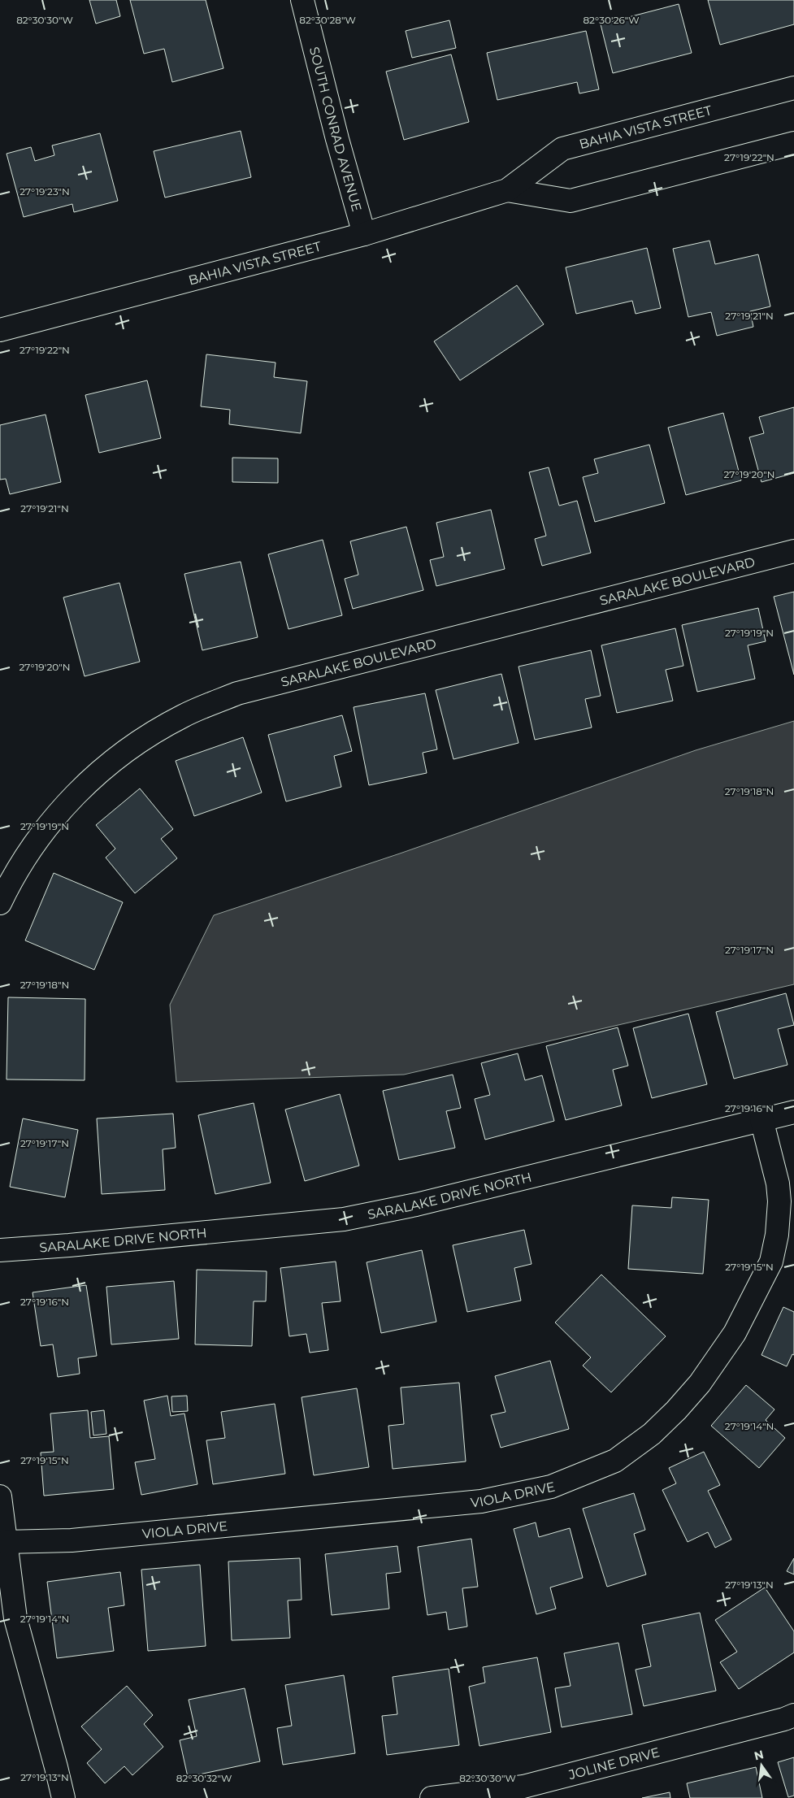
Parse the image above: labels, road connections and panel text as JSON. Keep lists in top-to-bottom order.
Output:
{
  "streets": {
    "street": [
      "BAHIA VISTA STREET",
      "SOUTH CONRAD AVENUE",
      "SARALAKE BOULEVARD",
      "SARALAKE DRIVE NORTH",
      "VIOLA DRIVE",
      "JOLINE DRIVE"
    ]
  },
  "crossings": [
    ["BAHIA VISTA STREET", "SOUTH CONRAD AVENUE"],
    ["SARALAKE DRIVE NORTH", "VIOLA DRIVE"]
  ],
  "north": "top",
  "coordinates": [
    "82°30'30\"W",
    "82°30'28\"W",
    "82°30'26\"W",
    "27°19'22\"N",
    "27°19'23\"N",
    "27°19'21\"N",
    "27°19'20\"N",
    "27°19'19\"N",
    "27°19'18\"N",
    "27°19'17\"N",
    "27°19'16\"N",
    "27°19'15\"N",
    "27°19'14\"N",
    "27°19'13\"N",
    "82°30'32\"W"
  ]
}
